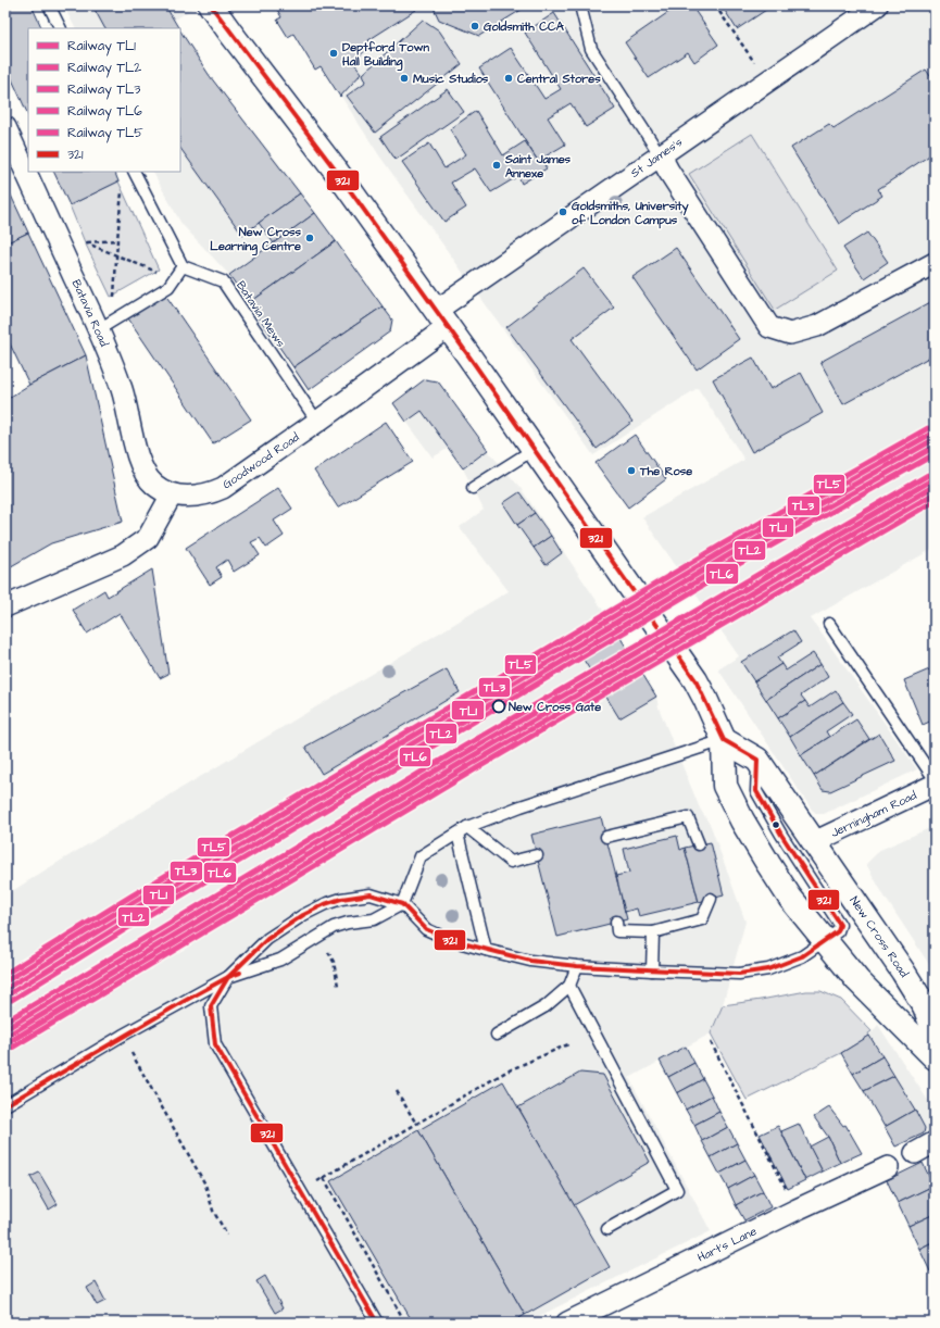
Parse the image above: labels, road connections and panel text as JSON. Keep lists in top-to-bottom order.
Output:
{
  "streets": {
    "highway": ["New Cross Road"],
    "street": [
      "St James's",
      "Batavia Road",
      "Goodwood Road",
      "Jerningham Road",
      "Hart's Lane"
    ],
    "lane": ["Batavia Mews"]
  },
  "crossings": [
    ["St James's", "Goodwood Road"],
    ["Batavia Road", "Goodwood Road"],
    ["Batavia Mews", "Goodwood Road"],
    ["Jerningham Road", "New Cross Road"]
  ],
  "places": [
    "Goldsmith CCA",
    "Deptford Town Hall Building",
    "Music Studios",
    "Central Stores",
    "Saint James Annexe",
    "Goldsmiths, University of London Campus",
    "New Cross Learning Centre",
    "The Rose",
    "New Cross Gate"
  ],
  "lines": [
    "transit line 321",
    "rail line TL5",
    "rail line TL3",
    "rail line TL1",
    "rail line TL2",
    "rail line TL6"
  ],
  "legend": [
    "Railway TL1",
    "Railway TL2",
    "Railway TL3",
    "Railway TL6",
    "Railway TL5",
    "321"
  ]
}
